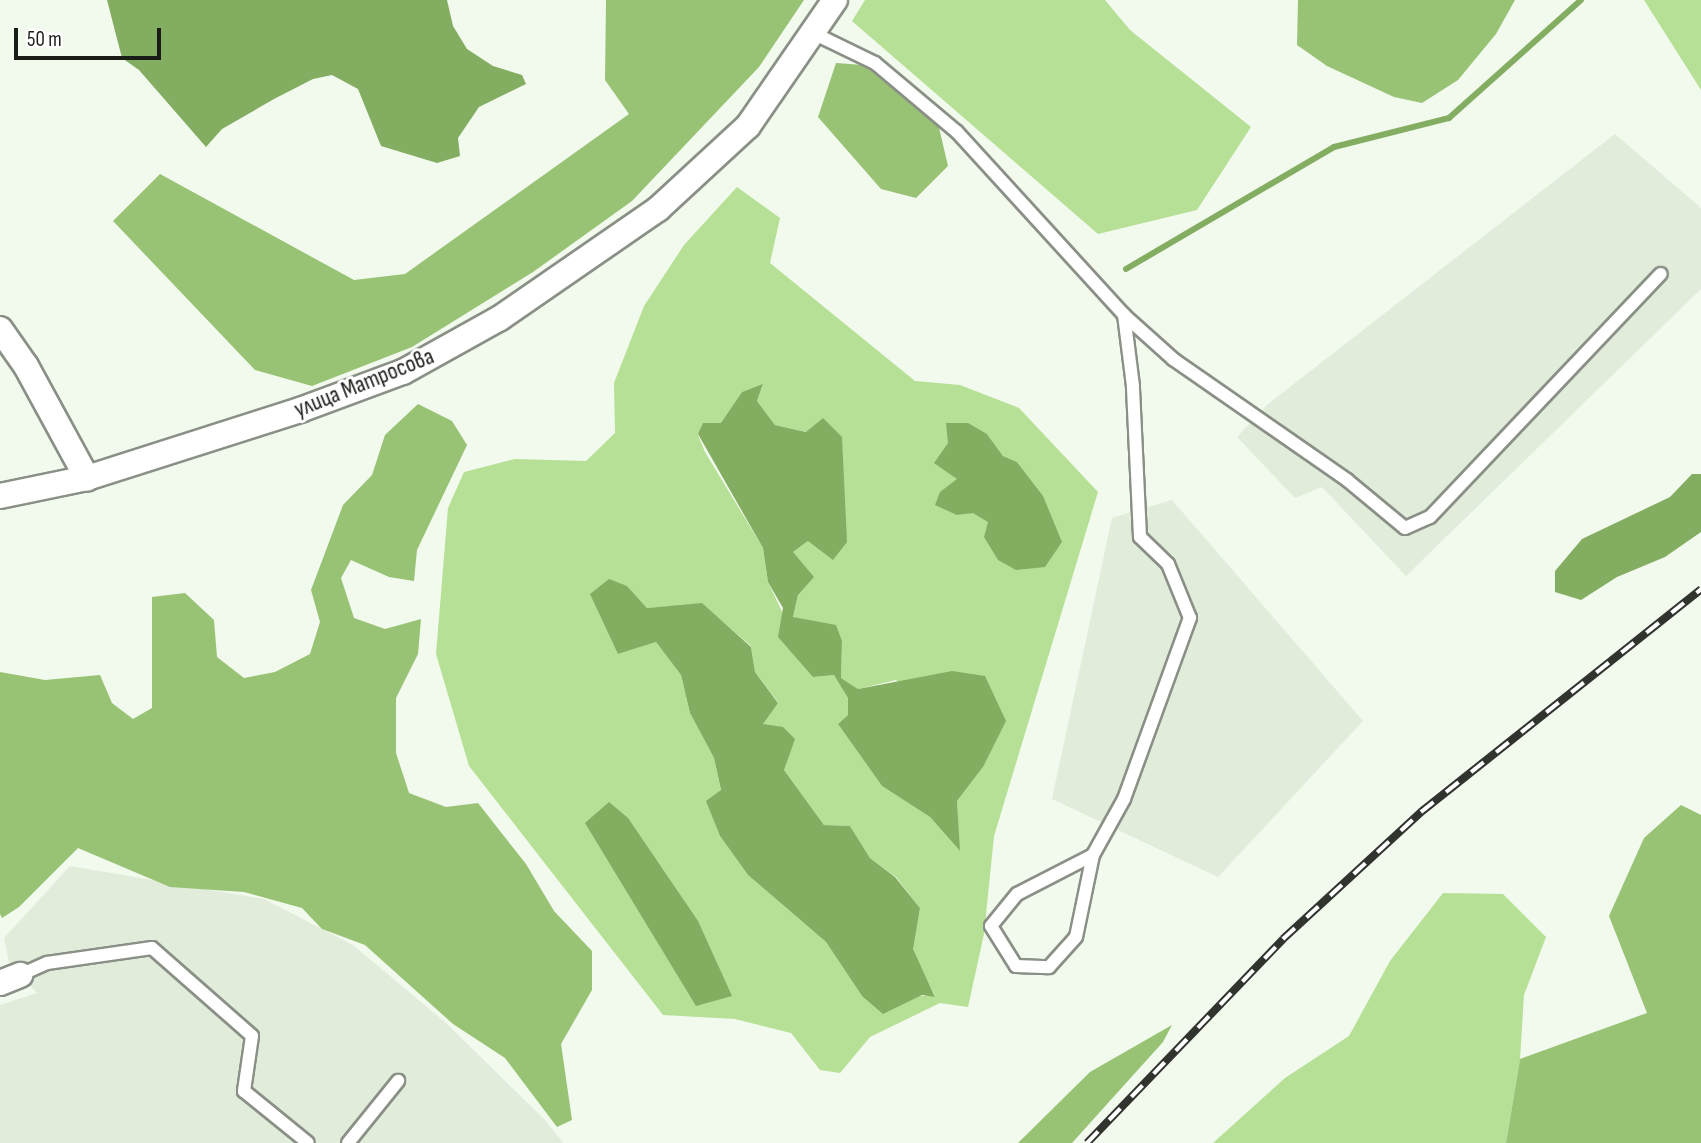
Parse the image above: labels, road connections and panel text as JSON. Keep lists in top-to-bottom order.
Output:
{
  "streets": {
    "street": ["улица Матросова"]
  },
  "scale_bar": "50 m"
}
